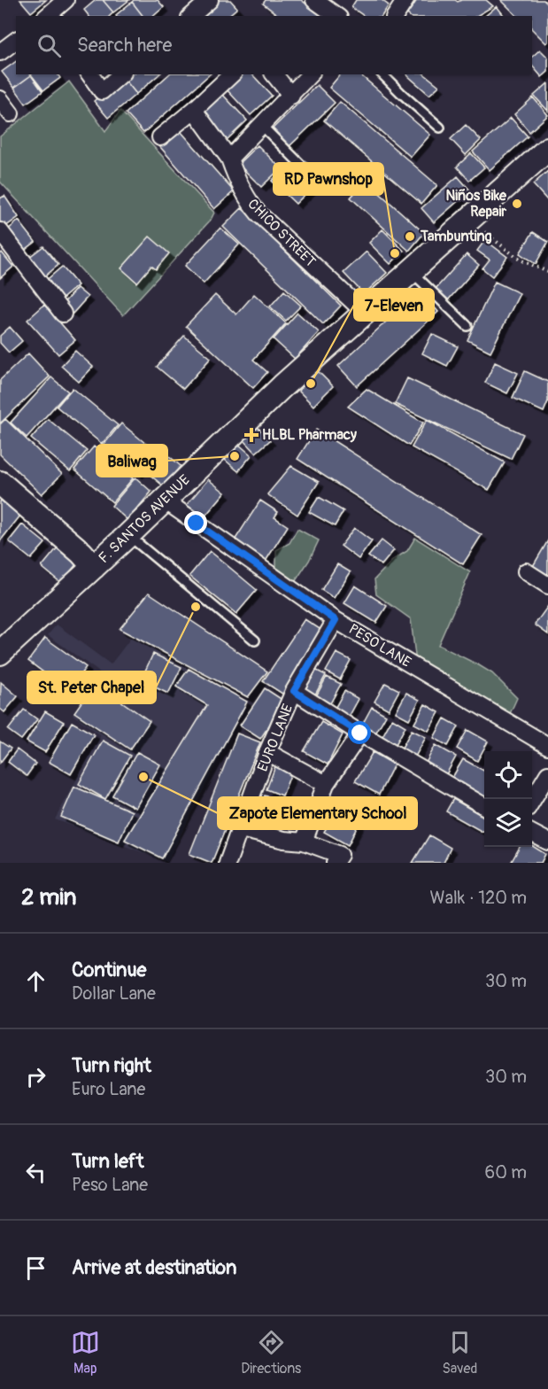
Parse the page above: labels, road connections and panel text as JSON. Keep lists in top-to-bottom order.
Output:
{
  "streets": {
    "street": [
      "CHICO STREET",
      "F. SANTOS AVENUE",
      "PESO LANE",
      "EURO LANE"
    ]
  },
  "crossings": [
    ["CHICO STREET", "F. SANTOS AVENUE"],
    ["F. SANTOS AVENUE", "PESO LANE"],
    ["PESO LANE", "EURO LANE"]
  ],
  "places": {
    "other": [
      "Niños Bike Repair",
      "Tambunting",
      "RD Pawnshop",
      "7-Eleven",
      "Baliwag",
      "St. Peter Chapel",
      "Zapote Elementary School"
    ],
    "health": ["HLBL Pharmacy"]
  },
  "page": {
    "search": "Search here",
    "heading": ["2 min", "Walk · 120 m"],
    "list": [
      ["Continue", "Dollar Lane", "30 m"],
      ["Turn right", "Euro Lane", "30 m"],
      ["Turn left", "Peso Lane", "60 m"],
      "Arrive at destination"
    ],
    "nav": ["Map", "Directions", "Saved"]
  }
}
